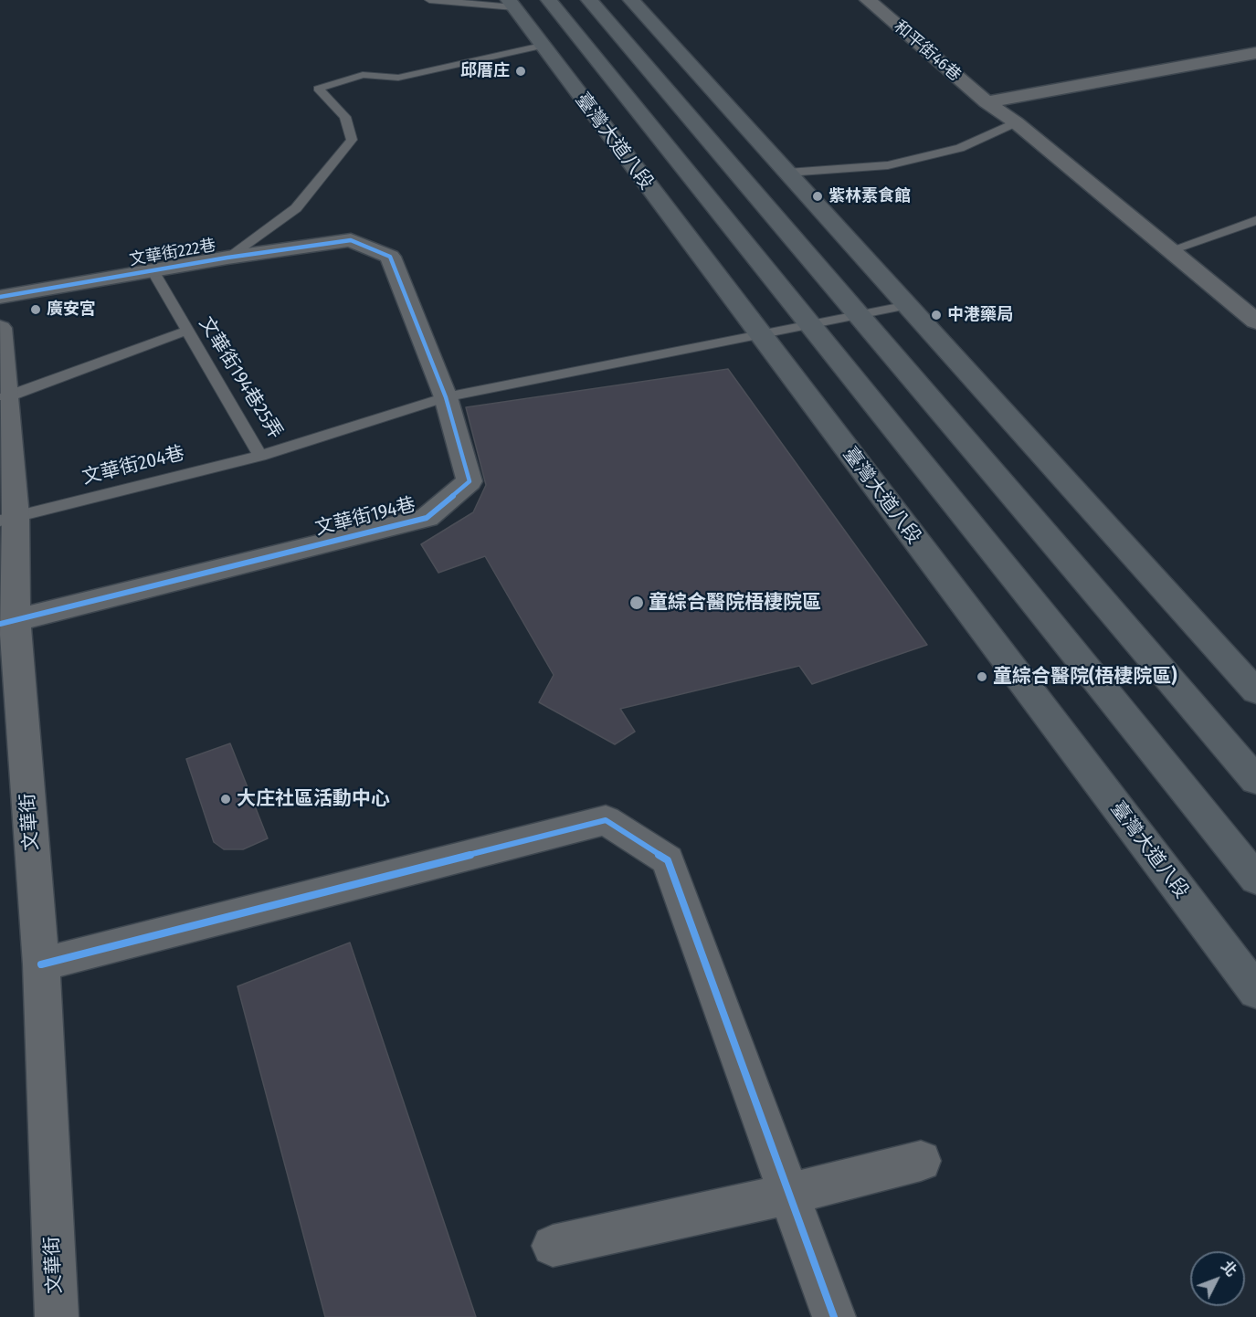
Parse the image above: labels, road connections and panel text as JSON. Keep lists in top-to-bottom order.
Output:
{
  "streets": {
    "main road": ["臺灣大道八段"],
    "street": [
      "和平街46巷",
      "文華街222巷",
      "文華街194巷",
      "文華街"
    ],
    "lane": ["文華街194巷25弄", "文華街204巷"]
  },
  "crossings": [
    ["臺灣大道八段", "文華街194巷25弄"],
    ["文華街222巷", "文華街194巷25弄"],
    ["文華街222巷", "文華街194巷"],
    ["文華街194巷25弄", "文華街204巷"],
    ["文華街194巷25弄", "文華街194巷"],
    ["文華街204巷", "文華街"],
    ["文華街194巷", "文華街"]
  ],
  "places": [
    "邱厝庄",
    "紫林素食館",
    "廣安宮",
    "中港藥局",
    "童綜合醫院梧棲院區",
    "童綜合醫院(梧棲院區)",
    "大庄社區活動中心"
  ],
  "north": "top right"
}
